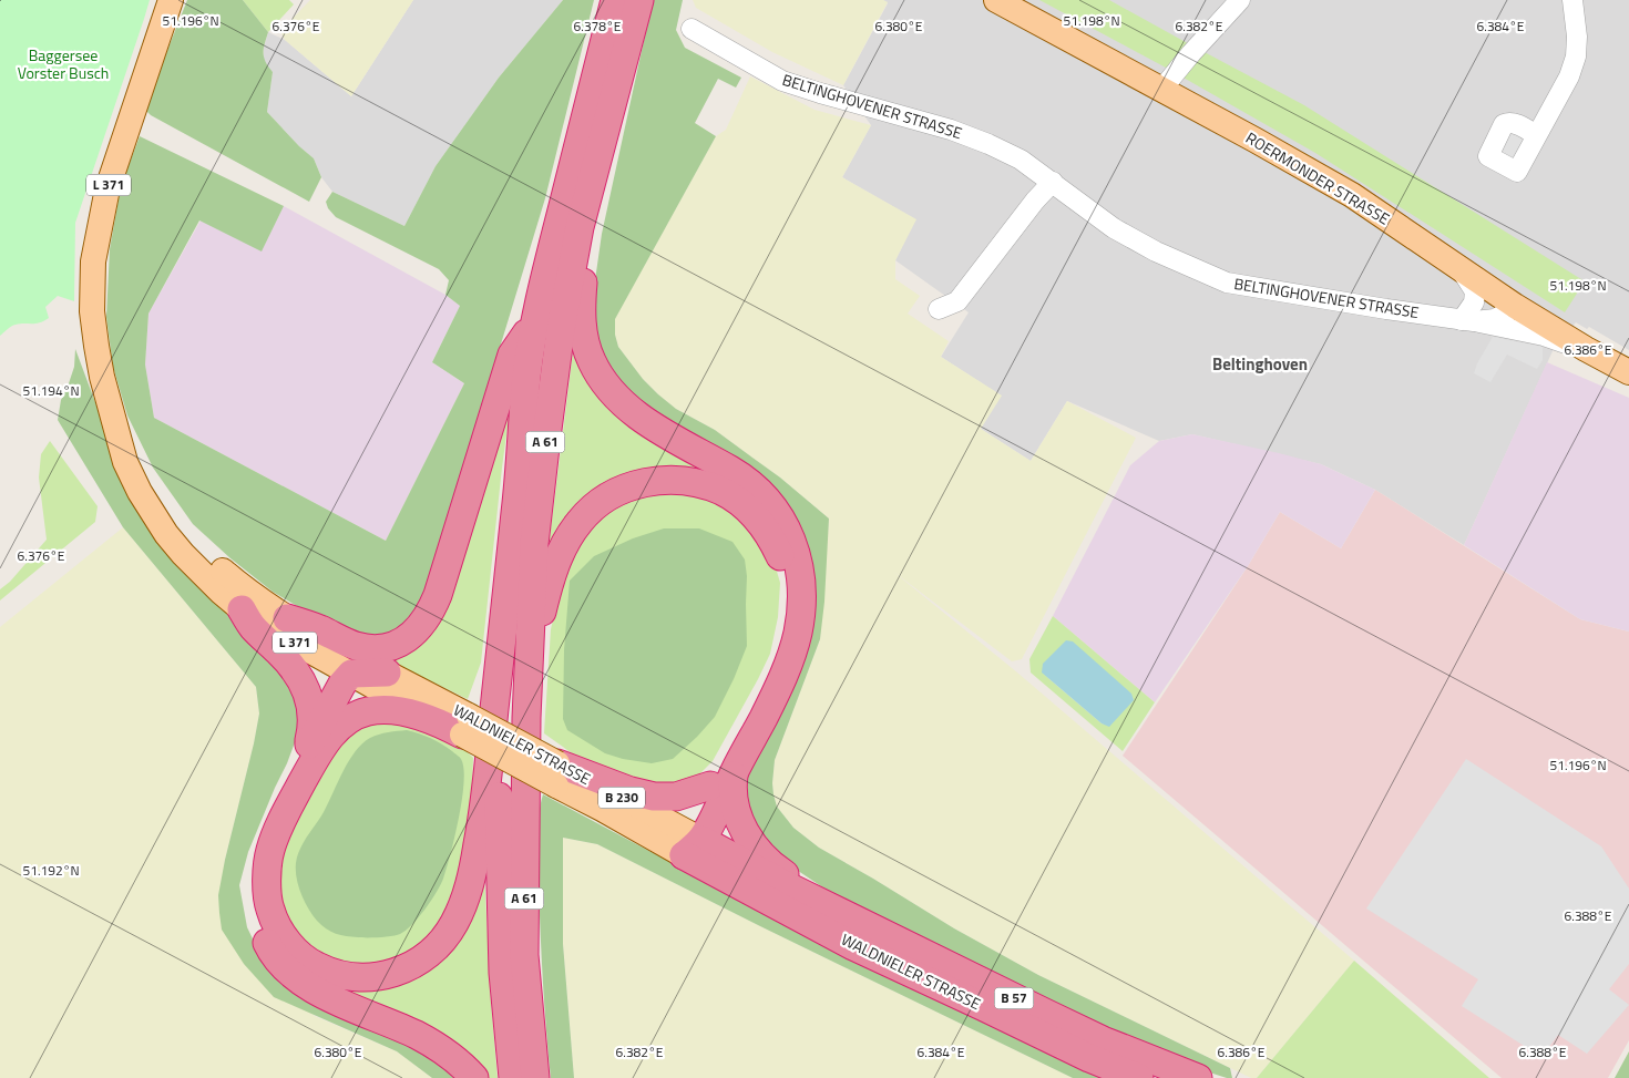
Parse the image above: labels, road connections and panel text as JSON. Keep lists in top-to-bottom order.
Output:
{
  "streets": {
    "highway": ["A 61", "WALDNIELER STRASSE", "B 57"],
    "main road": ["ROERMONDER STRASSE", "L 371", "B 230"],
    "street": ["BELTINGHOVENER STRASSE"]
  },
  "crossings": [
    ["BELTINGHOVENER STRASSE", "ROERMONDER STRASSE"],
    ["A 61", "WALDNIELER STRASSE"]
  ],
  "districts": ["Beltinghoven"],
  "parks": ["Baggersee Vorster Busch"],
  "coordinates": [
    "51.196°N",
    "51.198°N",
    "6.376°E",
    "6.378°E",
    "6.380°E",
    "6.382°E",
    "6.384°E",
    "6.386°E",
    "51.194°N",
    "51.192°N",
    "6.388°E"
  ]
}
